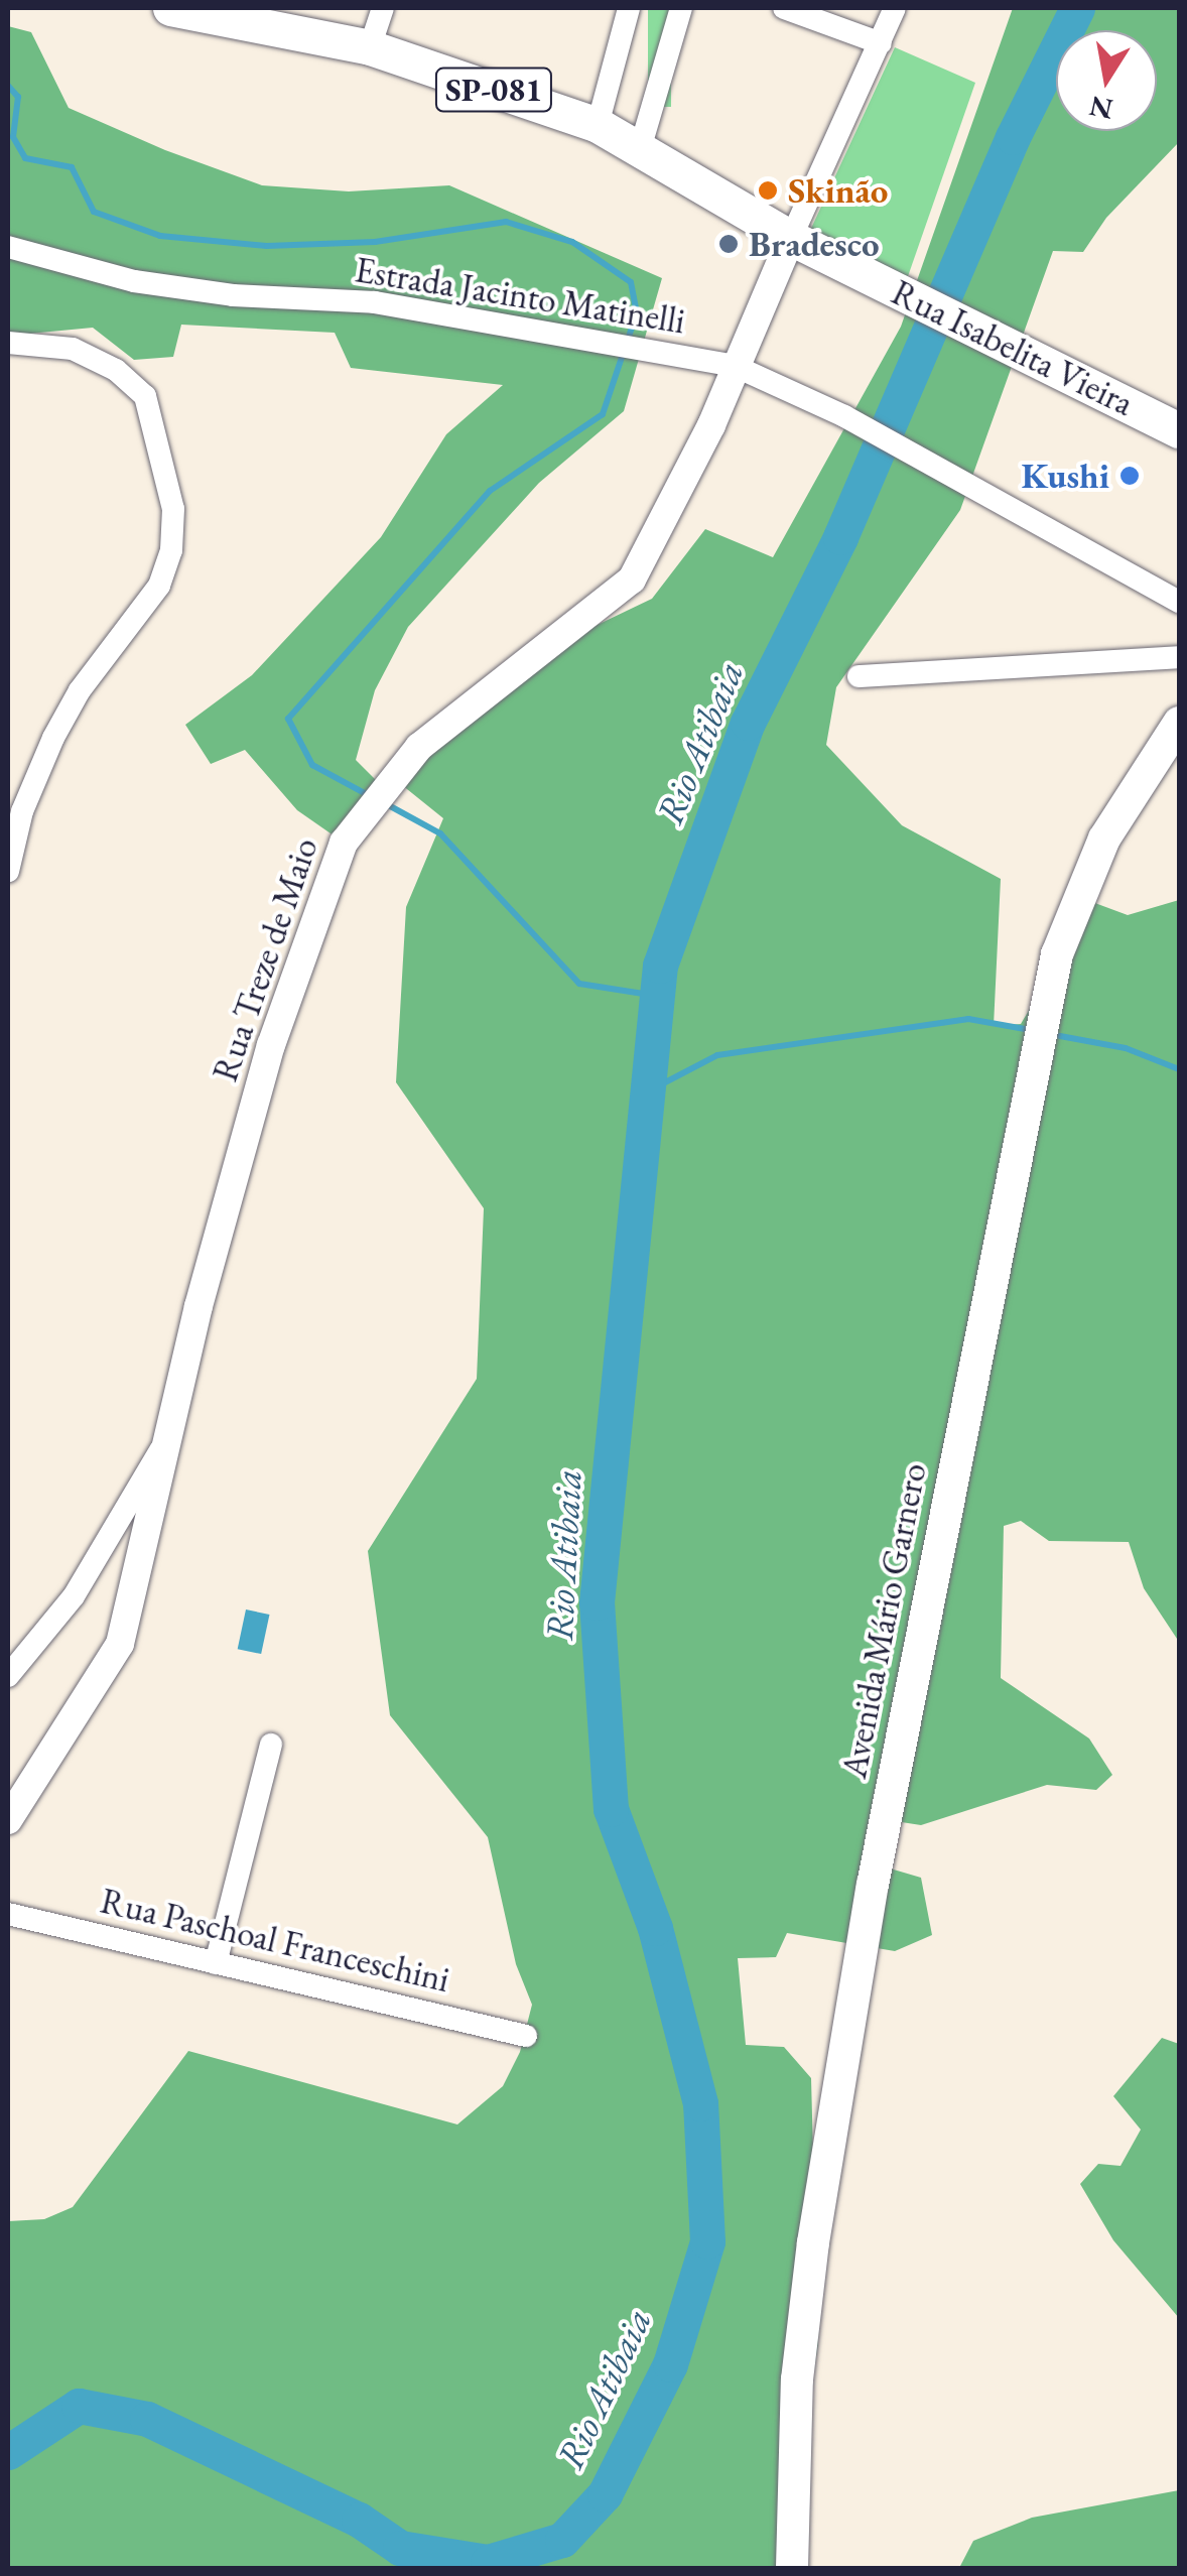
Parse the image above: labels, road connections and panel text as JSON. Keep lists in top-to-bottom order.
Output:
{
  "streets": {
    "main road": ["SP-081", "Rua Isabelita Vieira", "Avenida Mário Garnero"],
    "street": ["Estrada Jacinto Matinelli", "Rua Treze de Maio", "Rua Paschoal Franceschini"]
  },
  "crossings": [
    ["SP-081", "Rua Isabelita Vieira"],
    ["SP-081", "Rua Treze de Maio"],
    ["Estrada Jacinto Matinelli", "Rua Treze de Maio"],
    ["Rua Isabelita Vieira", "Rua Treze de Maio"]
  ],
  "water": ["Rio Atibaia"],
  "places": ["Skinão", "Bradesco", "Kushi"],
  "north": "bottom"
}
